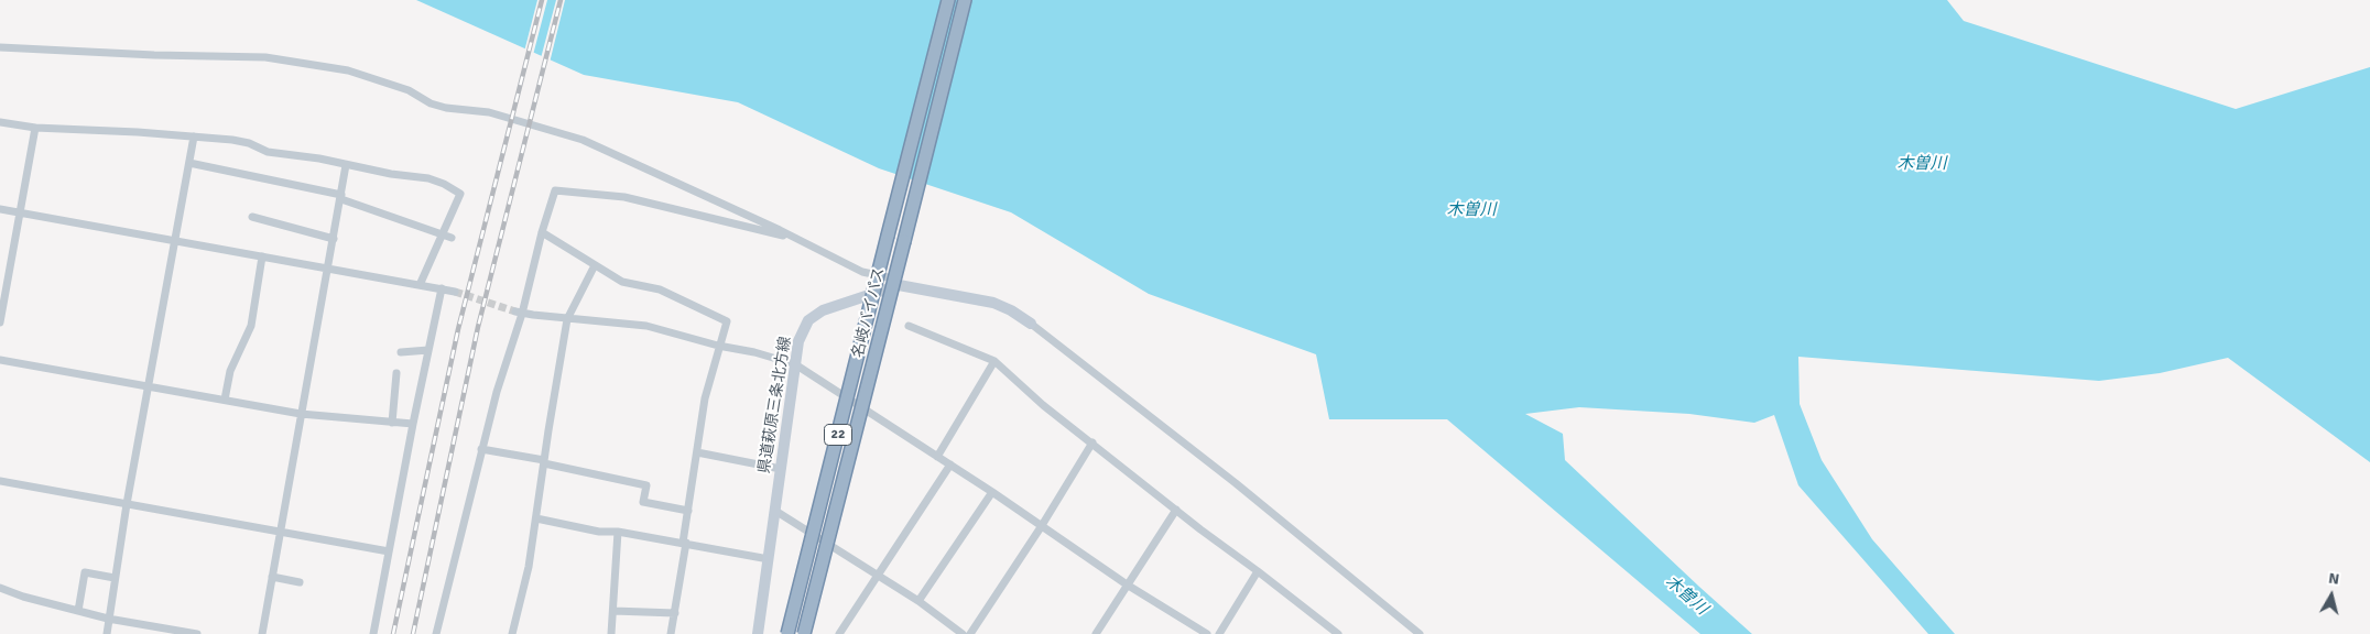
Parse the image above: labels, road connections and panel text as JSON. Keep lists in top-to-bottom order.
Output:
{
  "streets": {
    "highway": ["名岐バイパス", "22"],
    "main road": ["県道萩原三条北方線"]
  },
  "water": ["木曽川"],
  "north": "top"
}
